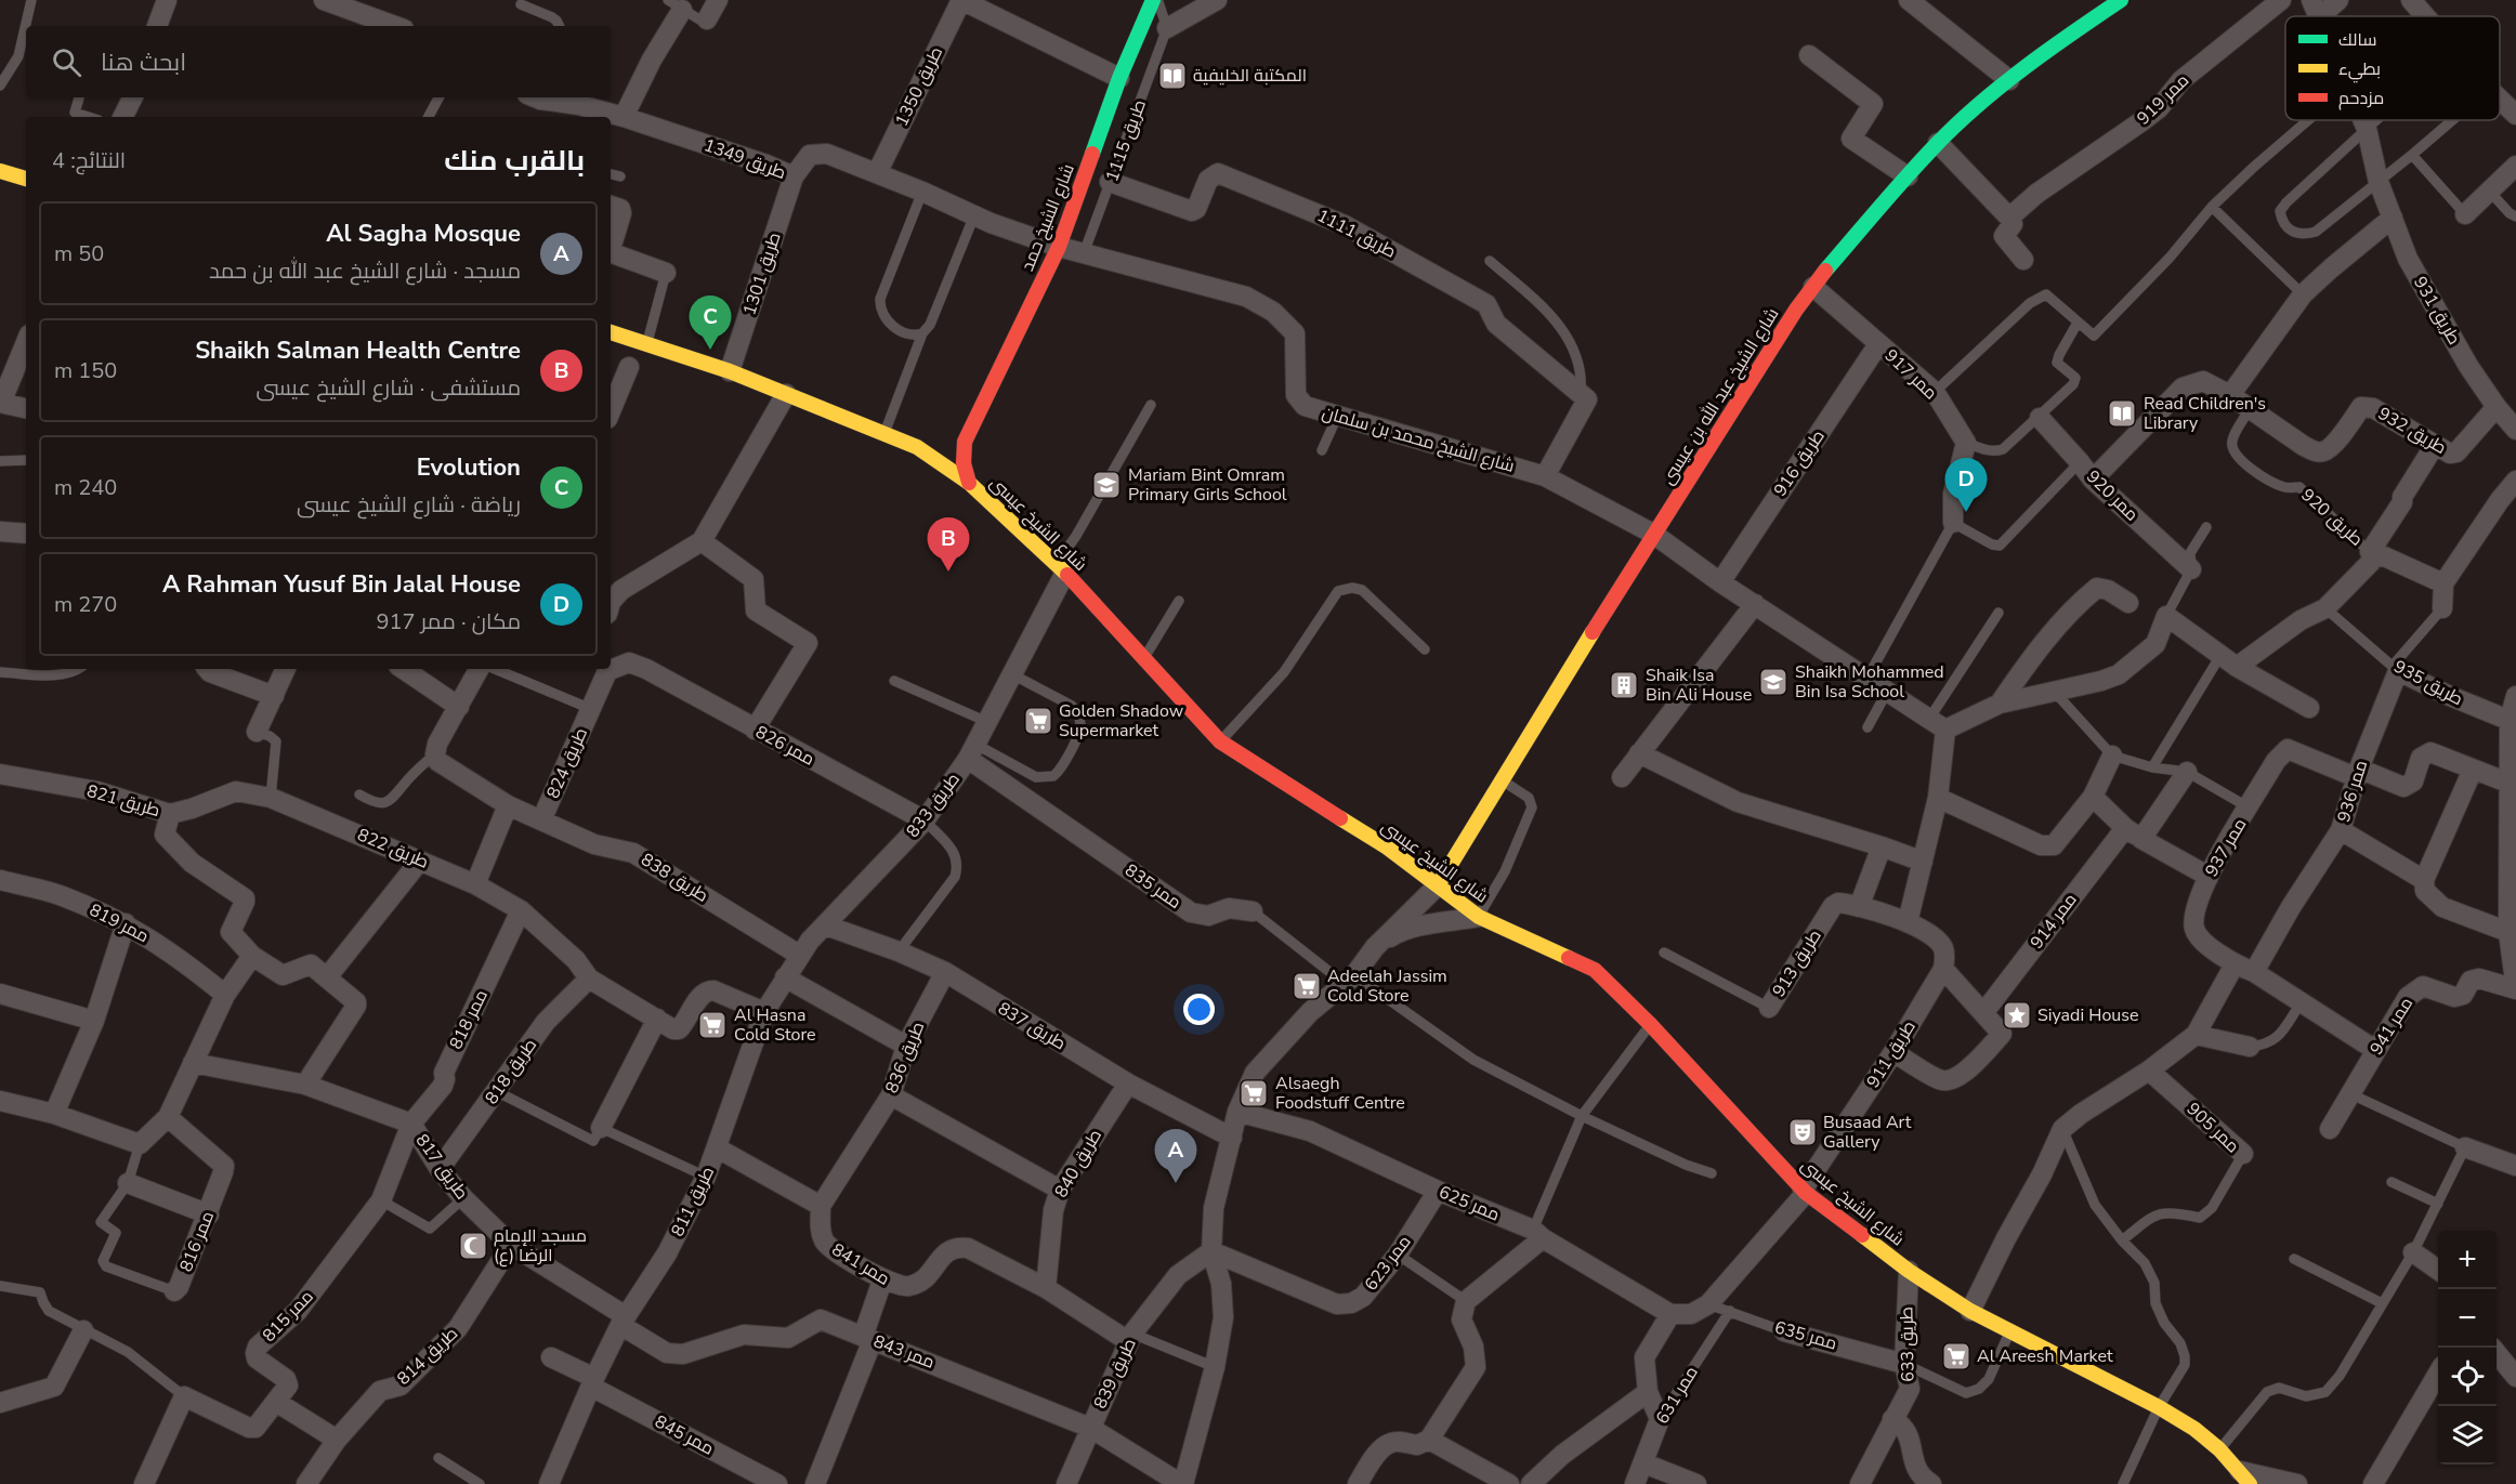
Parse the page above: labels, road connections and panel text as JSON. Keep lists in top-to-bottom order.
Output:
{
  "streets": {
    "street": [
      "طريق 1350",
      "ممر 919",
      "طريق 1349",
      "شارع الشيخ حمد",
      "طريق 1111",
      "طريق 1301",
      "طريق 931",
      "ممر 917",
      "شارع الشيخ عبد الله بن عيسى",
      "طريق 932",
      "شارع الشيخ محمد بن سلمان",
      "طريق 916",
      "ممر 920",
      "طريق 920",
      "شارع الشيخ عيسى",
      "طريق 935",
      "ممر 826",
      "طريق 824",
      "ممر 936",
      "طريق 821",
      "طريق 833",
      "ممر 937",
      "طريق 822",
      "طريق 838",
      "ممر 835",
      "ممر 914",
      "ممر 819",
      "طريق 913",
      "ممر 818",
      "طريق 837",
      "ممر 941",
      "طريق 911",
      "طريق 836",
      "طريق 818",
      "ممر 905",
      "طريق 840",
      "طريق 817",
      "طريق 811",
      "ممر 625",
      "ممر 816",
      "ممر 623",
      "ممر 841",
      "ممر 815",
      "ممر 635",
      "طريق 633",
      "ممر 843",
      "طريق 814",
      "طريق 839",
      "ممر 631",
      "ممر 845"
    ],
    "lane": ["طريق 1115"]
  },
  "crossings": [
    ["طريق 1350", "طريق 1349"],
    ["طريق 1115", "طريق 1111"],
    ["طريق 1115", "شارع الشيخ محمد بن سلمان"],
    ["طريق 1349", "شارع الشيخ حمد"],
    ["طريق 1349", "طريق 1301"],
    ["طريق 1349", "شارع الشيخ محمد بن سلمان"],
    ["شارع الشيخ حمد", "شارع الشيخ محمد بن سلمان"],
    ["شارع الشيخ حمد", "شارع الشيخ عيسى"],
    ["طريق 1301", "شارع الشيخ عيسى"],
    ["طريق 931", "طريق 932"],
    ["ممر 917", "شارع الشيخ عبد الله بن عيسى"],
    ["ممر 917", "طريق 916"],
    ["شارع الشيخ عبد الله بن عيسى", "شارع الشيخ محمد بن سلمان"],
    ["شارع الشيخ عبد الله بن عيسى", "شارع الشيخ عيسى"],
    ["طريق 932", "ممر 920"],
    ["طريق 932", "طريق 920"],
    ["شارع الشيخ عيسى", "طريق 833"],
    ["شارع الشيخ عيسى", "طريق 911"],
    ["شارع الشيخ عيسى", "طريق 633"],
    ["طريق 935", "ممر 936"],
    ["ممر 826", "طريق 824"],
    ["ممر 826", "طريق 833"],
    ["طريق 824", "طريق 838"],
    ["ممر 936", "ممر 937"],
    ["طريق 821", "طريق 822"],
    ["طريق 833", "طريق 838"],
    ["طريق 833", "ممر 835"],
    ["طريق 833", "طريق 837"],
    ["طريق 833", "طريق 811"],
    ["ممر 937", "ممر 941"],
    ["طريق 822", "ممر 818"],
    ["طريق 822", "طريق 818"],
    ["طريق 913", "طريق 911"],
    ["ممر 818", "طريق 817"],
    ["ممر 818", "ممر 815"],
    ["طريق 837", "طريق 836"],
    ["طريق 837", "طريق 840"],
    ["طريق 911", "ممر 625"],
    ["طريق 911", "ممر 635"],
    ["طريق 836", "ممر 841"],
    ["طريق 818", "طريق 817"],
    ["طريق 840", "ممر 841"],
    ["طريق 817", "طريق 811"],
    ["طريق 817", "ممر 815"],
    ["طريق 817", "ممر 843"],
    ["طريق 817", "طريق 814"],
    ["طريق 811", "ممر 843"],
    ["طريق 811", "ممر 845"],
    ["ممر 625", "ممر 623"],
    ["ممر 623", "طريق 839"],
    ["ممر 841", "طريق 839"],
    ["ممر 635", "طريق 633"],
    ["ممر 635", "ممر 631"],
    ["ممر 843", "طريق 839"]
  ],
  "places": {
    "library": ["المكتبة الخليفية", "Read Children's Library"],
    "school or university": ["Mariam Bint Omram Primary Girls School", "Shaikh Mohammed Bin Isa School"],
    "building": ["Shaik Isa Bin Ali House"],
    "supermarket": [
      "Golden Shadow Supermarket",
      "Adeelah Jassim Cold Store",
      "Al Hasna Cold Store",
      "Alsaegh Foodstuff Centre",
      "Al Areesh Market"
    ],
    "place": ["Siyadi House"],
    "theatre": ["Busaad Art Gallery"],
    "mosque": ["مسجد الإمام الرضا (ع)"]
  },
  "legend": ["سالك", "بطيء", "مزدحم"],
  "page": {
    "search": "ابحث هنا",
    "heading": ["بالقرب منك", "النتائج: 4"],
    "list": [
      {
        "mark": "A",
        "name": "Al Sagha Mosque",
        "note": "مسجد · شارع الشيخ عبد الله بن حمد",
        "value": "50 m"
      },
      {
        "mark": "B",
        "name": "Shaikh Salman Health Centre",
        "note": "مستشفى · شارع الشيخ عيسى",
        "value": "150 m"
      },
      {
        "mark": "C",
        "name": "Evolution",
        "note": "رياضة · شارع الشيخ عيسى",
        "value": "240 m"
      },
      {
        "mark": "D",
        "name": "A Rahman Yusuf Bin Jalal House",
        "note": "مكان · ممر 917",
        "value": "270 m"
      }
    ],
    "pins": [
      "C",
      "D",
      "B",
      "A"
    ],
    "map_buttons": ["+", "−"]
  }
}
